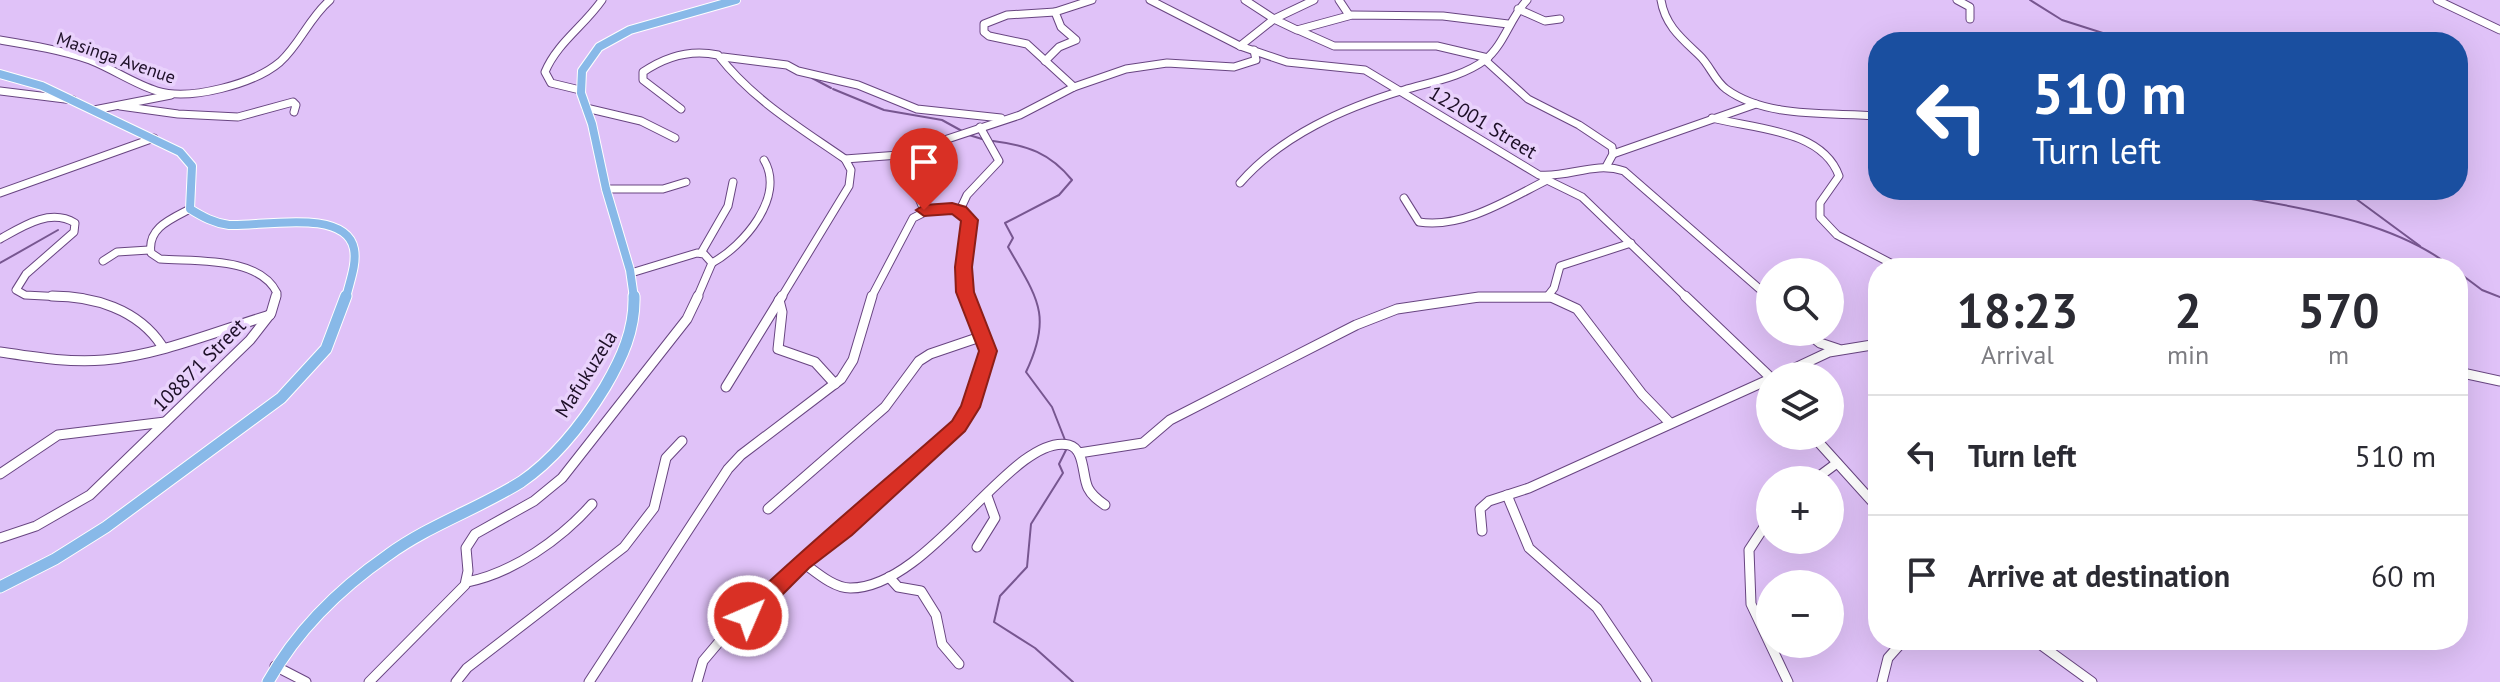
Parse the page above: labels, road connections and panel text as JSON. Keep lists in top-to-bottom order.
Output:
{
  "streets": {
    "main road": ["Mafukuzela"],
    "street": ["Masinga Avenue", "122001 Street", "108871 Street"]
  },
  "page": {
    "turn": ["510 m", "Turn left"],
    "map_buttons": ["+", "−"],
    "eta": [
      "18:23",
      "Arrival",
      "2",
      "min",
      "570",
      "m"
    ],
    "list": [
      {
        "name": "Turn left",
        "value": "510 m"
      },
      {
        "name": "Arrive at destination",
        "value": "60 m"
      }
    ]
  }
}
